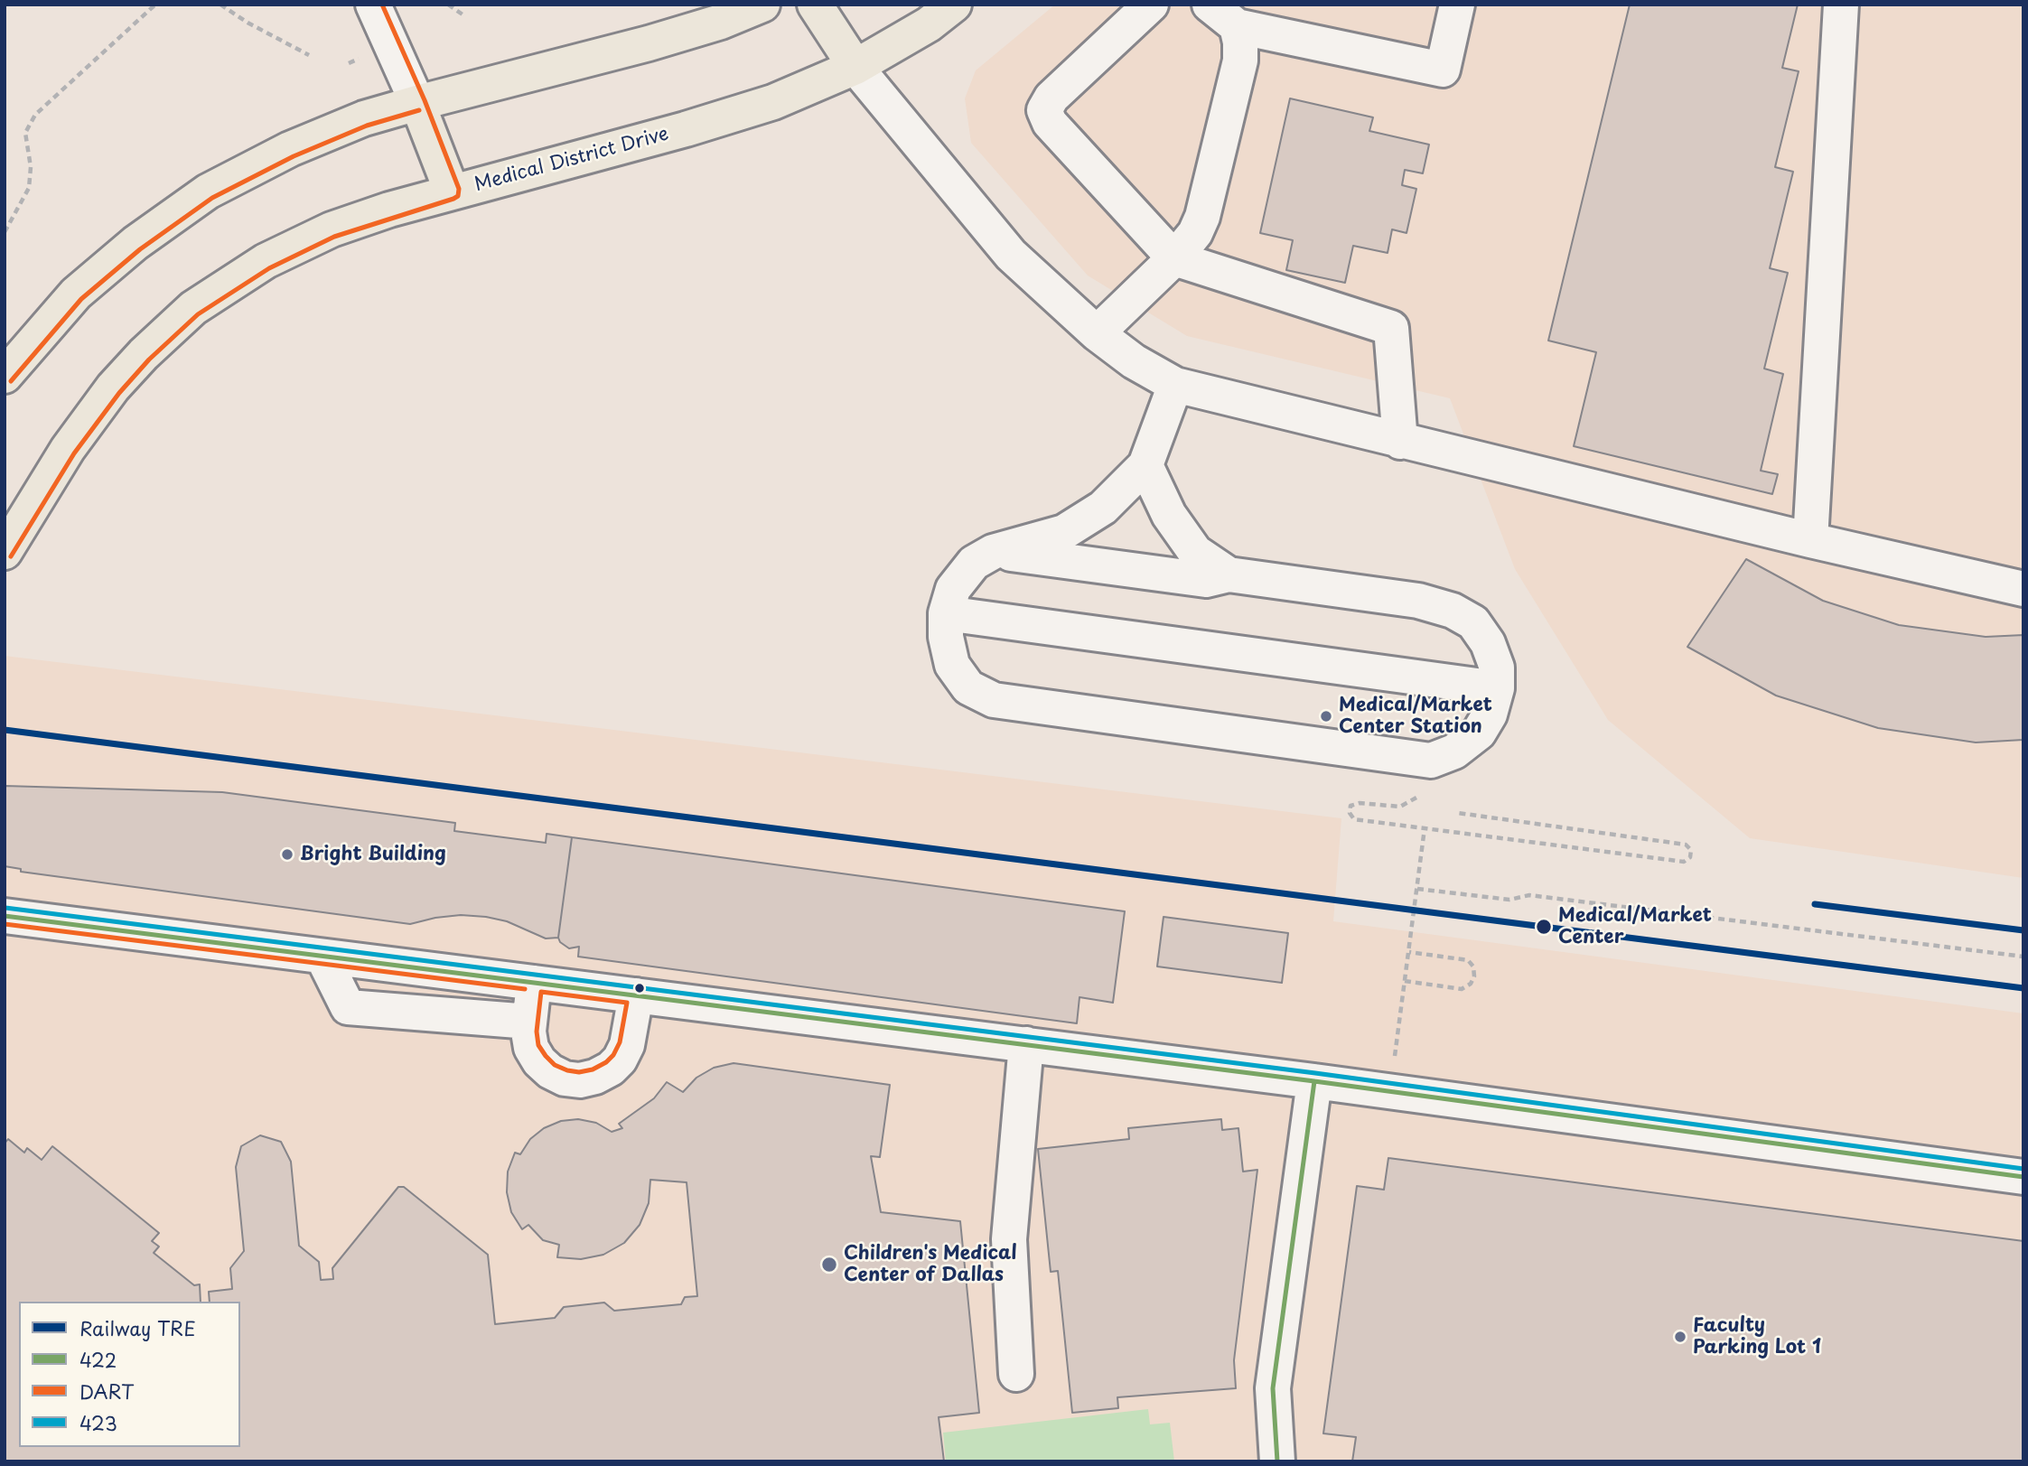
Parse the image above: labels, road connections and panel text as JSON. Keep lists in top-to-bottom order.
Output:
{
  "streets": {
    "main road": ["Medical District Drive"]
  },
  "places": [
    "Medical/Market Center Station",
    "Bright Building",
    "Medical/Market Center",
    "Children's Medical Center of Dallas",
    "Faculty Parking Lot 1"
  ],
  "lines": [
    "transit line DART",
    "rail line TRE",
    "transit line 423",
    "transit line 422"
  ],
  "legend": [
    "Railway TRE",
    "422",
    "DART",
    "423"
  ]
}
